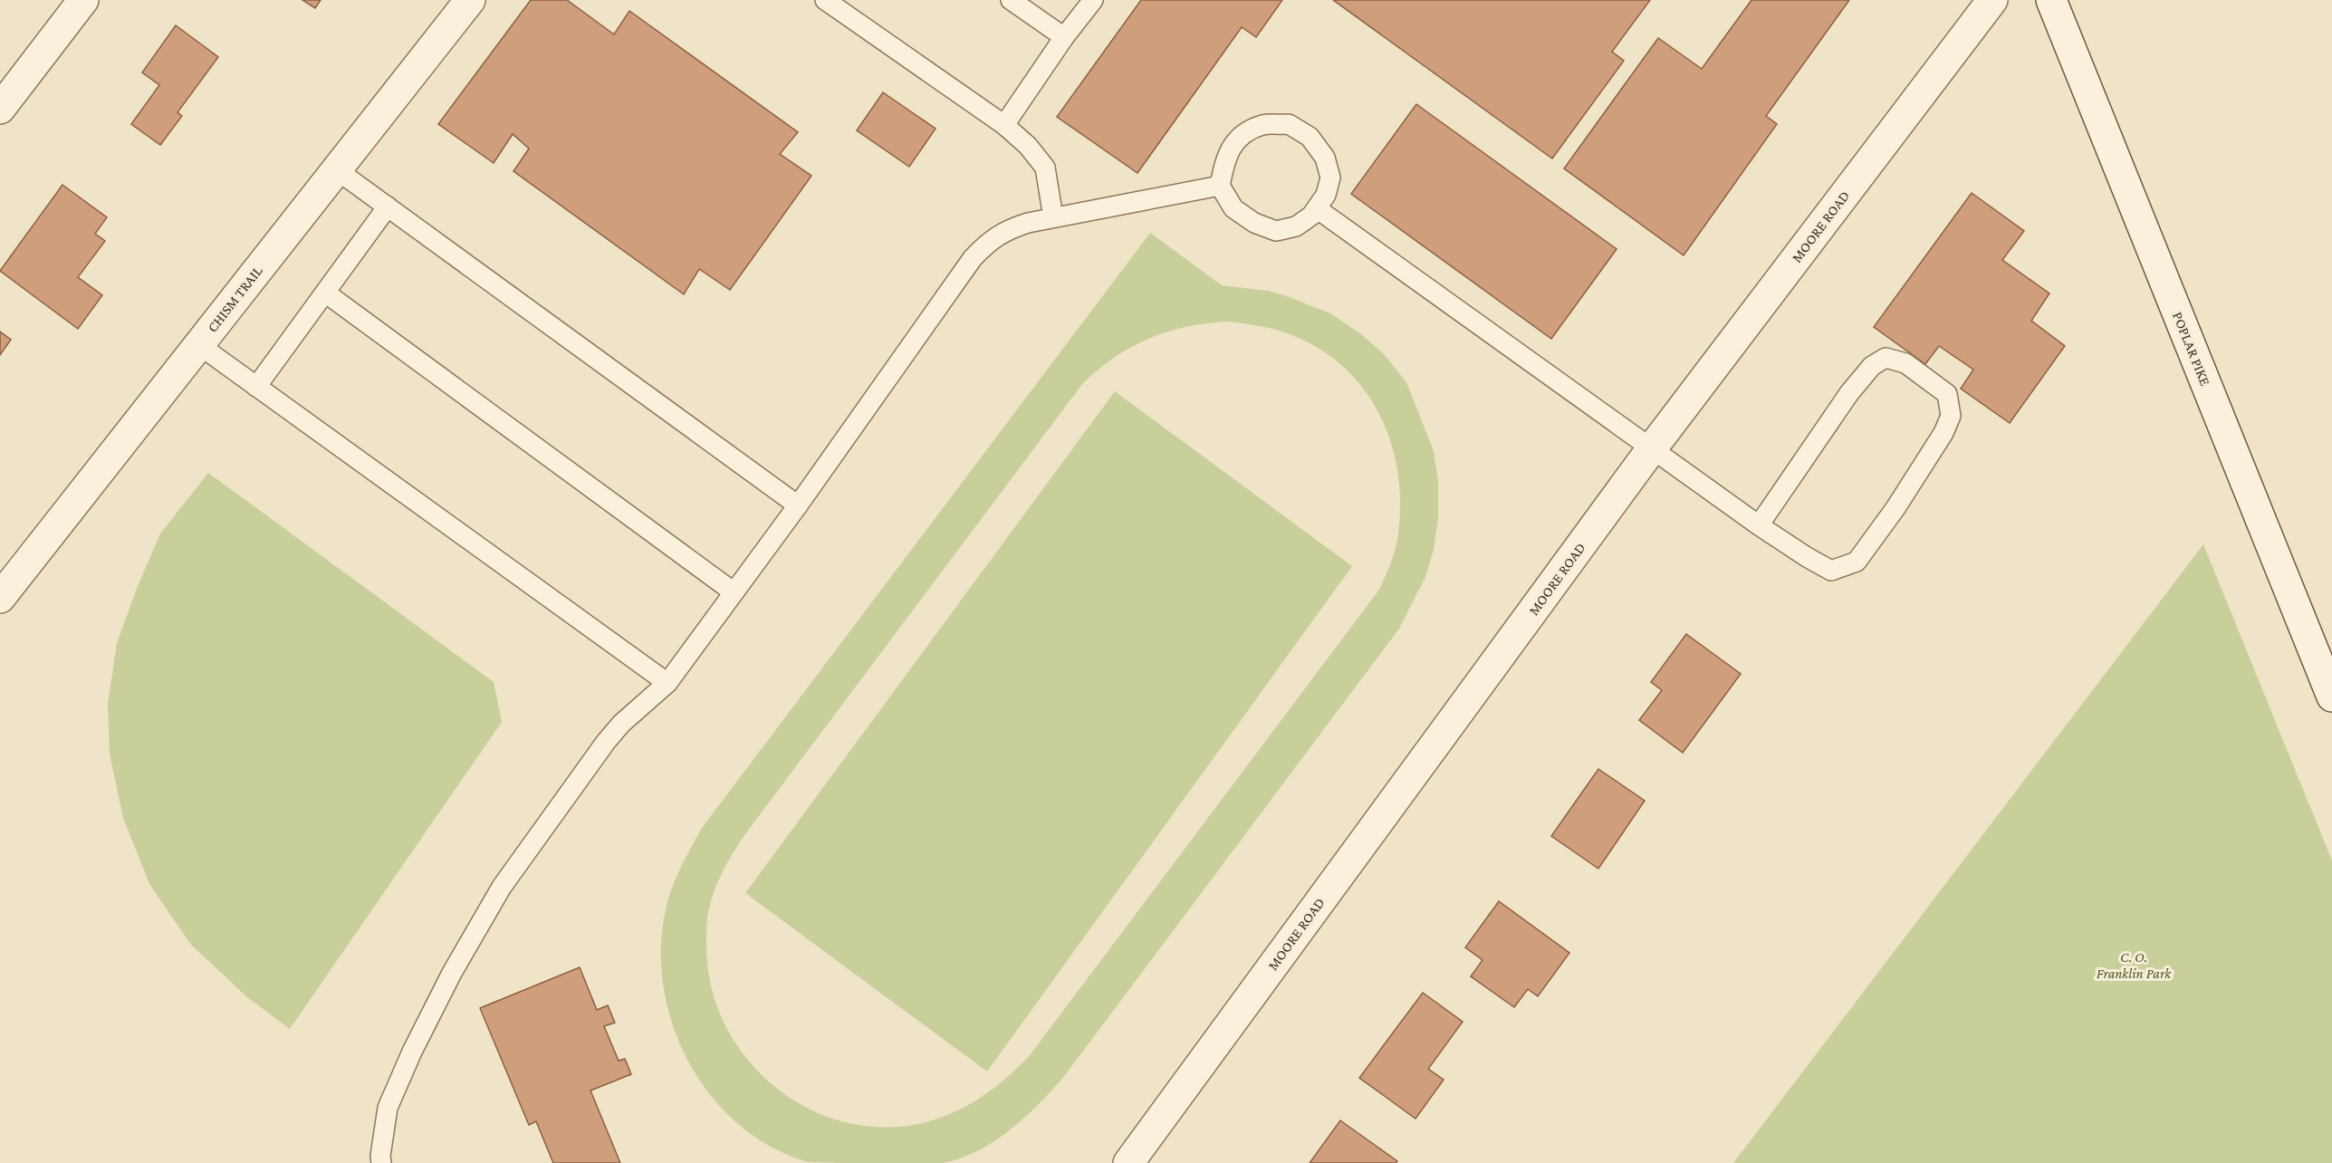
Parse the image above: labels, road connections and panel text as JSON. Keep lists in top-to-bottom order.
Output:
{
  "streets": {
    "street": ["MOORE ROAD", "CHISM TRAIL", "POPLAR PIKE"]
  },
  "parks": ["C. O. Franklin Park"]
}
